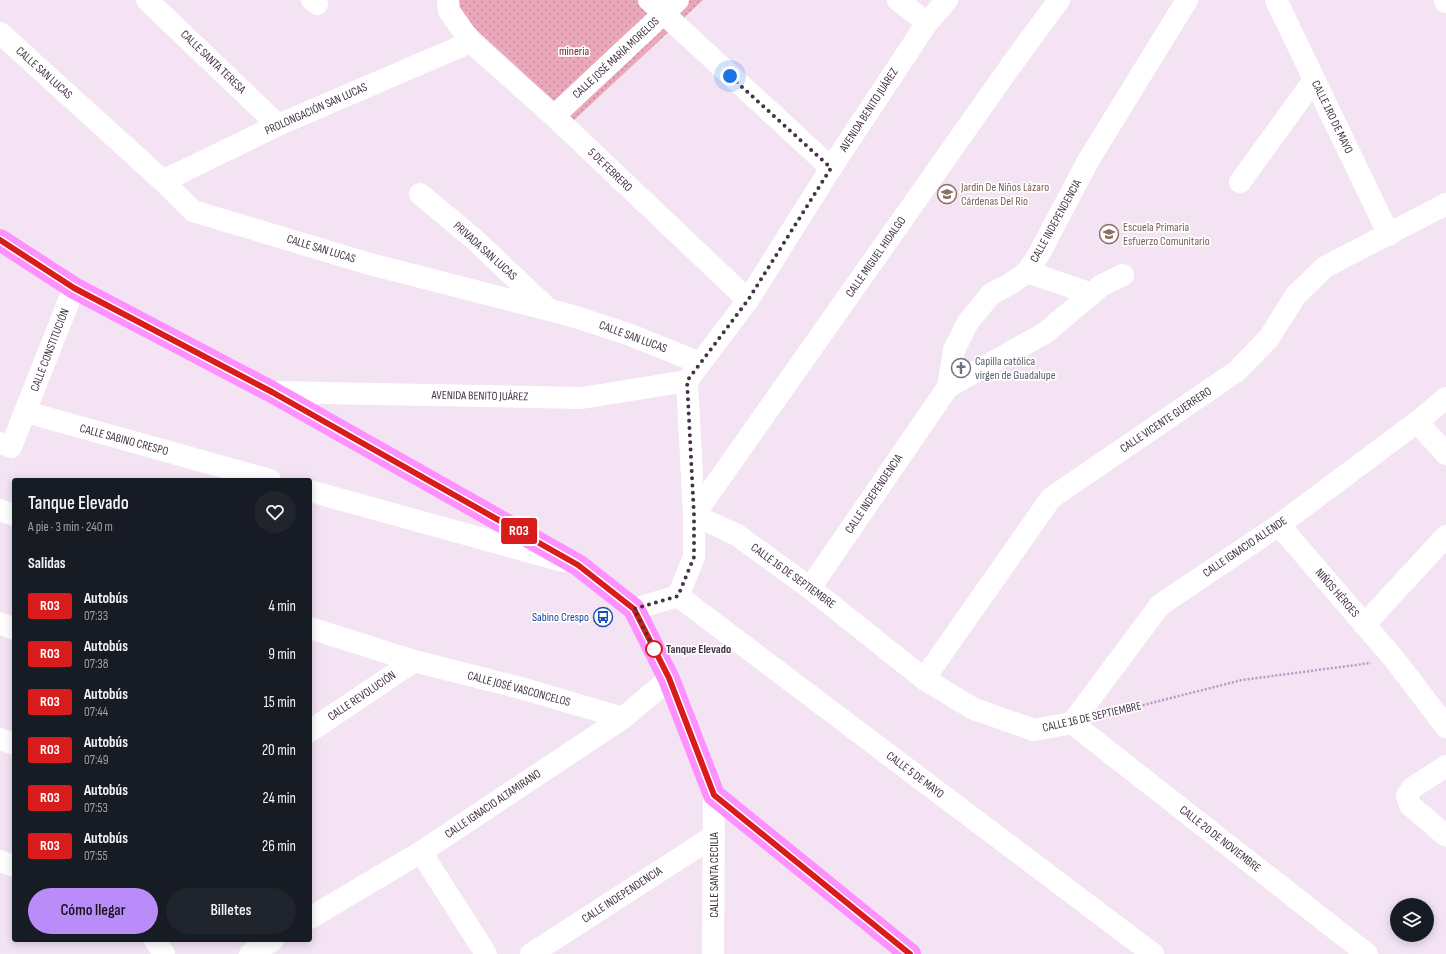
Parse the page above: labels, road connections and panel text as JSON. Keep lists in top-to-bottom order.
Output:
{
  "streets": {
    "street": [
      "CALLE JOSÉ MARÍA MORELOS",
      "CALLE SANTA TERESA",
      "CALLE SAN LUCAS",
      "PROLONGACIÓN SAN LUCAS",
      "AVENIDA BENITO JUÁREZ",
      "CALLE 1RO DE MAYO",
      "5 DE FEBRERO",
      "CALLE INDEPENDENCIA",
      "PRIVADA SAN LUCAS",
      "CALLE MIGUEL HIDALGO",
      "CALLE CONSTITUCIÓN",
      "CALLE VICENTE GUERRERO",
      "CALLE SABINO CRESPO",
      "CALLE IGNACIO ALLENDE",
      "CALLE 16 DE SEPTIEMBRE",
      "NIÑOS HÉROES",
      "CALLE JOSÉ VASCONCELOS",
      "CALLE REVOLUCIÓN",
      "CALLE 5 DE MAYO",
      "CALLE IGNACIO ALTAMIRANO",
      "CALLE 20 DE NOVIEMBRE",
      "CALLE SANTA CECILIA"
    ]
  },
  "crossings": [
    ["CALLE JOSÉ MARÍA MORELOS", "5 DE FEBRERO"],
    ["CALLE SANTA TERESA", "PROLONGACIÓN SAN LUCAS"],
    ["CALLE SAN LUCAS", "PROLONGACIÓN SAN LUCAS"],
    ["CALLE SAN LUCAS", "AVENIDA BENITO JUÁREZ"],
    ["CALLE SAN LUCAS", "PRIVADA SAN LUCAS"],
    ["PROLONGACIÓN SAN LUCAS", "5 DE FEBRERO"],
    ["AVENIDA BENITO JUÁREZ", "5 DE FEBRERO"],
    ["CALLE 1RO DE MAYO", "CALLE VICENTE GUERRERO"],
    ["CALLE INDEPENDENCIA", "CALLE 16 DE SEPTIEMBRE"],
    ["CALLE INDEPENDENCIA", "CALLE SANTA CECILIA"],
    ["CALLE MIGUEL HIDALGO", "CALLE 16 DE SEPTIEMBRE"],
    ["CALLE CONSTITUCIÓN", "CALLE SABINO CRESPO"],
    ["CALLE VICENTE GUERRERO", "CALLE 16 DE SEPTIEMBRE"],
    ["CALLE IGNACIO ALLENDE", "CALLE 16 DE SEPTIEMBRE"],
    ["CALLE IGNACIO ALLENDE", "NIÑOS HÉROES"],
    ["CALLE IGNACIO ALLENDE", "CALLE 20 DE NOVIEMBRE"],
    ["CALLE 16 DE SEPTIEMBRE", "NIÑOS HÉROES"],
    ["CALLE 16 DE SEPTIEMBRE", "CALLE 20 DE NOVIEMBRE"],
    ["CALLE JOSÉ VASCONCELOS", "CALLE REVOLUCIÓN"],
    ["CALLE JOSÉ VASCONCELOS", "CALLE IGNACIO ALTAMIRANO"]
  ],
  "parks": ["mineria"],
  "places": {
    "school or university": ["Jardin De Niños Lázaro Cárdenas Del Río", "Escuela Primaria Esfuerzo Comunitario"],
    "church": ["Capilla católica virgen de Guadalupe"],
    "bus stop": ["Sabino Crespo"],
    "other": ["Tanque Elevado"]
  },
  "lines": ["bus line R03"],
  "page": {
    "on_map": "R03",
    "heading": [
      ["Tanque Elevado", "A pie · 3 min · 240 m"],
      "Salidas"
    ],
    "list": [
      {
        "mark": "R03",
        "name": "Autobús",
        "note": "07:33",
        "value": "4 min"
      },
      {
        "mark": "R03",
        "name": "Autobús",
        "note": "07:38",
        "value": "9 min"
      },
      {
        "mark": "R03",
        "name": "Autobús",
        "note": "07:44",
        "value": "15 min"
      },
      {
        "mark": "R03",
        "name": "Autobús",
        "note": "07:49",
        "value": "20 min"
      },
      {
        "mark": "R03",
        "name": "Autobús",
        "note": "07:53",
        "value": "24 min"
      },
      {
        "mark": "R03",
        "name": "Autobús",
        "note": "07:55",
        "value": "26 min"
      }
    ],
    "buttons": ["Cómo llegar", "Billetes"]
  }
}
